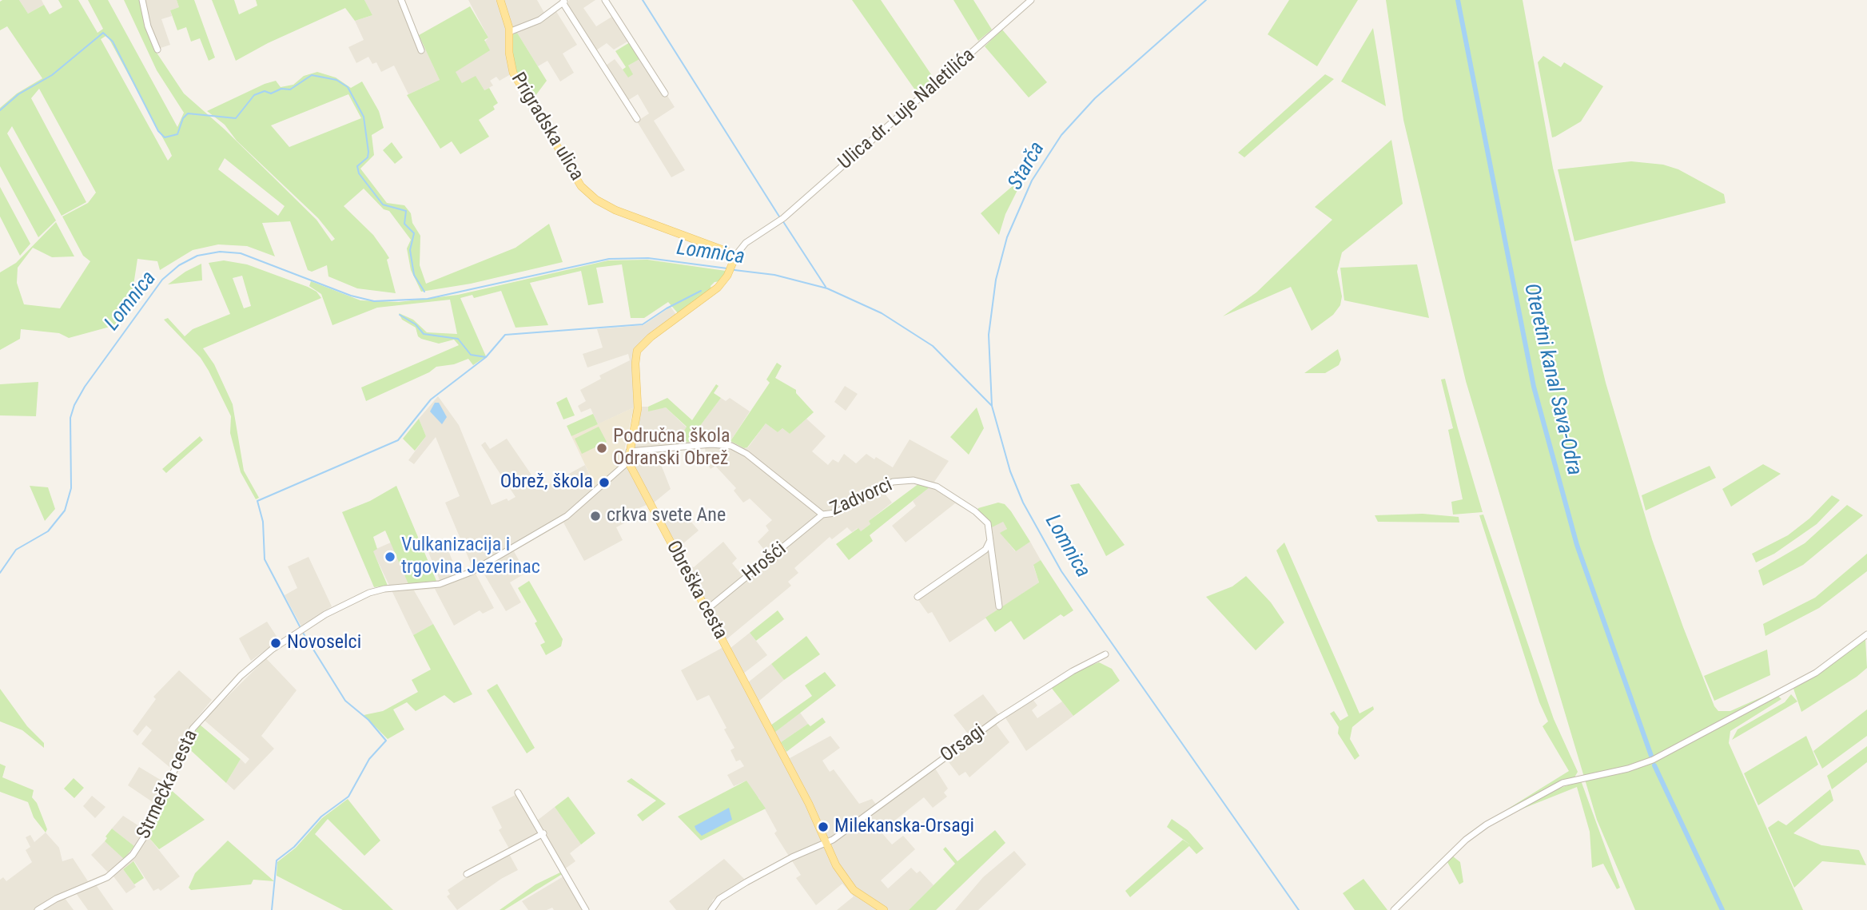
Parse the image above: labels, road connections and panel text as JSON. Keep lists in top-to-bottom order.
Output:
{
  "streets": {
    "main road": ["Prigradska ulica", "Obreška cesta"],
    "street": [
      "Ulica dr. Luje Naletilića",
      "Zadvorci",
      "Hrošći",
      "Orsagi",
      "Strmečka cesta"
    ]
  },
  "crossings": [
    ["Ulica dr. Luje Naletilića", "Prigradska ulica"],
    ["Zadvorci", "Hrošći"],
    ["Hrošći", "Obreška cesta"],
    ["Obreška cesta", "Orsagi"],
    ["Obreška cesta", "Strmečka cesta"]
  ],
  "water": ["Starča", "Lomnica", "Oteretni kanal Sava-Odra"],
  "places": [
    "Područna škola Odranski Obrež",
    "Obrež, škola",
    "crkva svete Ane",
    "Vulkanizacija i trgovina Jezerinac",
    "Novoselci",
    "Milekanska-Orsagi"
  ]
}
